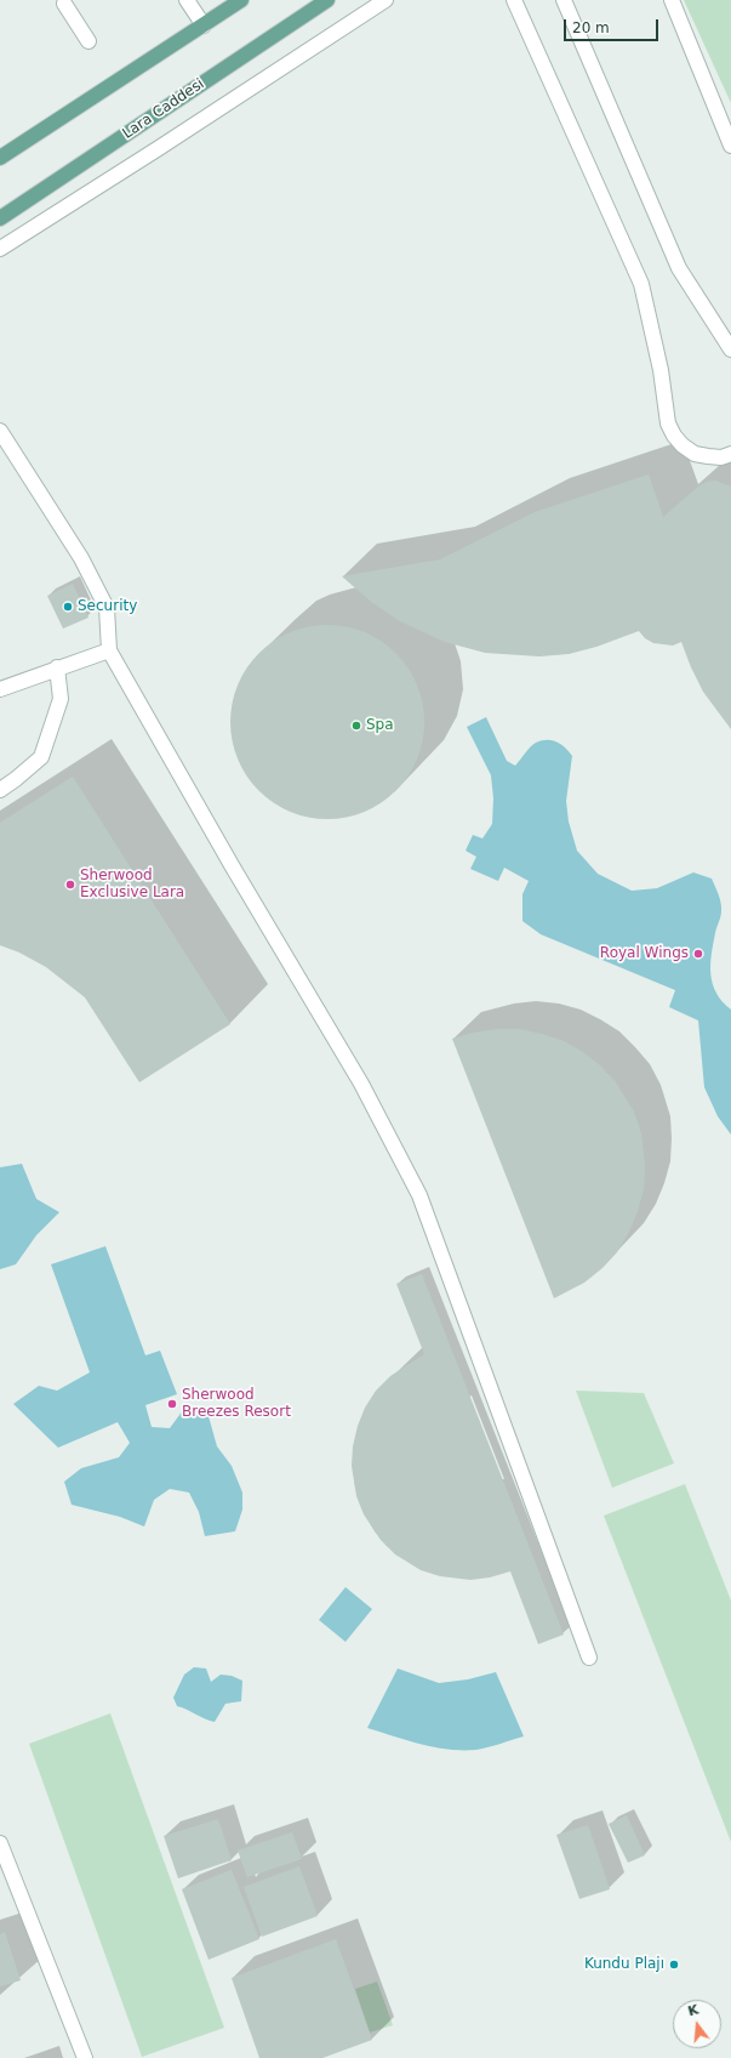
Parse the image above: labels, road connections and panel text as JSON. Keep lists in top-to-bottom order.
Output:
{
  "streets": {
    "main road": ["Lara Caddesi"]
  },
  "places": [
    "Security",
    "Spa",
    "Sherwood Exclusive Lara",
    "Royal Wings",
    "Sherwood Breezes Resort",
    "Kundu Plajı"
  ],
  "scale_bar": "20 m",
  "north": "top"
}
